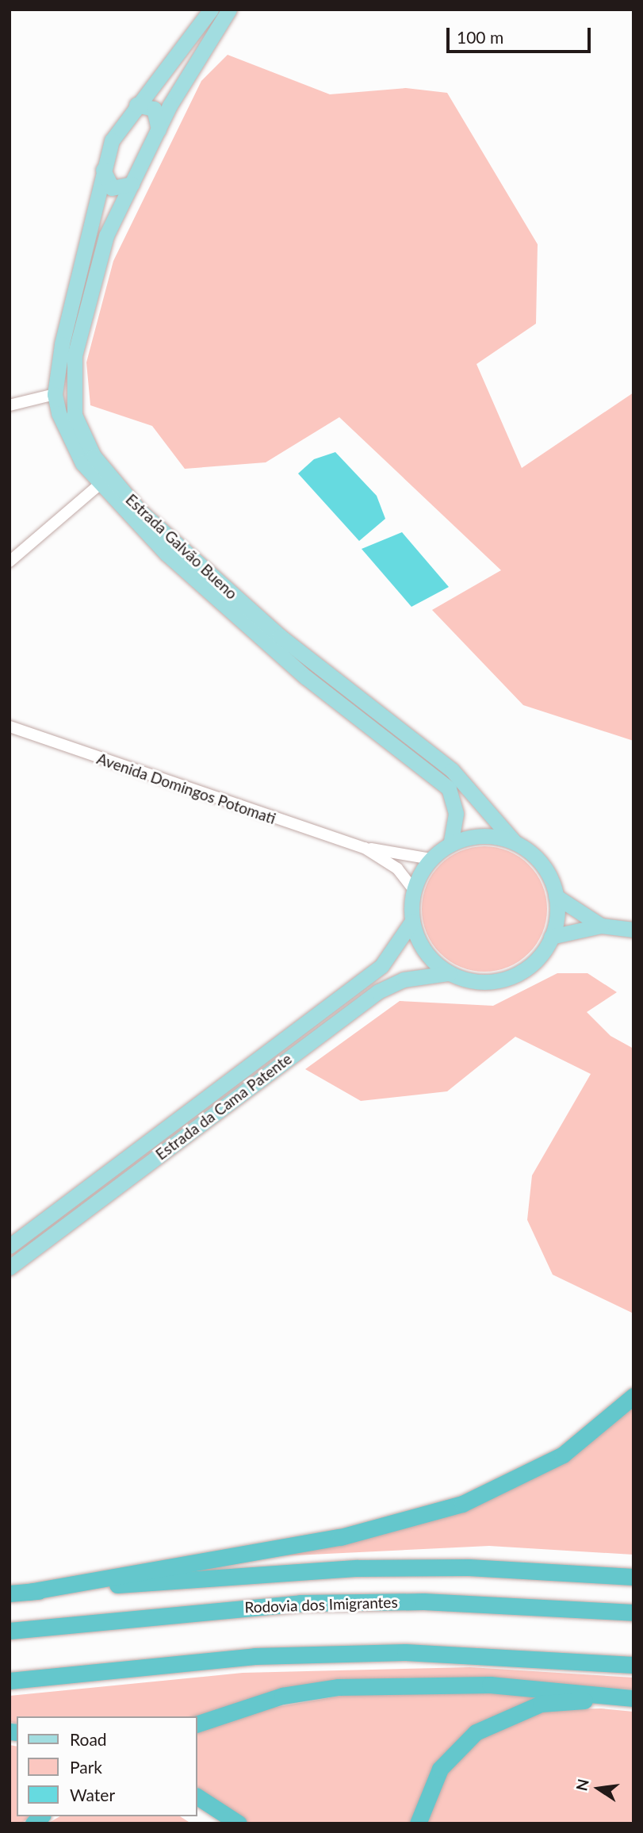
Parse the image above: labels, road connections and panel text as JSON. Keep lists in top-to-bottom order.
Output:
{
  "streets": {
    "highway": ["Rodovia dos Imigrantes"],
    "main road": ["Estrada Galvão Bueno", "Estrada da Cama Patente"],
    "street": ["Avenida Domingos Potomati"]
  },
  "crossings": [
    ["Estrada Galvão Bueno", "Avenida Domingos Potomati"],
    ["Estrada Galvão Bueno", "Estrada da Cama Patente"],
    ["Avenida Domingos Potomati", "Estrada da Cama Patente"]
  ],
  "legend": ["Road", "Park", "Water"],
  "scale_bar": "100 m",
  "north": "left"
}
